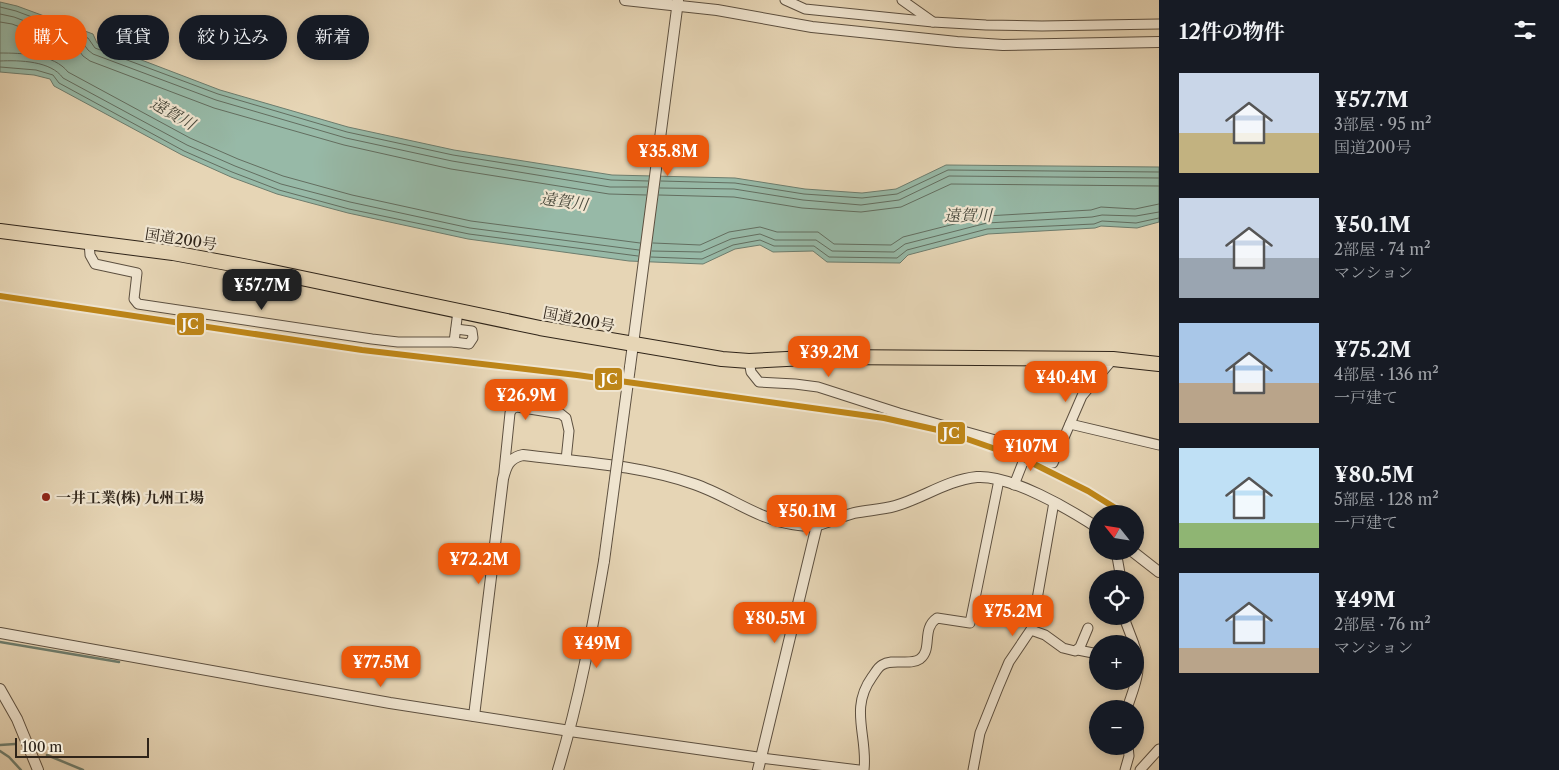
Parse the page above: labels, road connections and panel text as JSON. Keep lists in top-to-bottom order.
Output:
{
  "streets": {
    "highway": ["国道200号"]
  },
  "water": ["遠賀川"],
  "places": ["一井工業(株) 九州工場"],
  "lines": ["transit line JC"],
  "scale_bar": "100 m",
  "north": "top left",
  "page": {
    "heading": "12件の物件",
    "chip": [
      "購入",
      "賃貸",
      "絞り込み",
      "新着"
    ],
    "list": [
      {
        "name": "¥57.7M",
        "note": "3部屋 · 95 m² · 国道200号"
      },
      {
        "name": "¥50.1M",
        "note": "2部屋 · 74 m² · マンション"
      },
      {
        "name": "¥75.2M",
        "note": "4部屋 · 136 m² · 一戸建て"
      },
      {
        "name": "¥80.5M",
        "note": "5部屋 · 128 m² · 一戸建て"
      },
      {
        "name": "¥49M",
        "note": "2部屋 · 76 m² · マンション"
      }
    ],
    "price": [
      "¥35.8M",
      "¥57.7M",
      "¥39.2M",
      "¥40.4M",
      "¥26.9M",
      "¥107M",
      "¥50.1M",
      "¥72.2M",
      "¥75.2M",
      "¥80.5M",
      "¥49M",
      "¥77.5M"
    ],
    "map_buttons": ["+", "−"],
    "scale": "100 m"
  }
}
